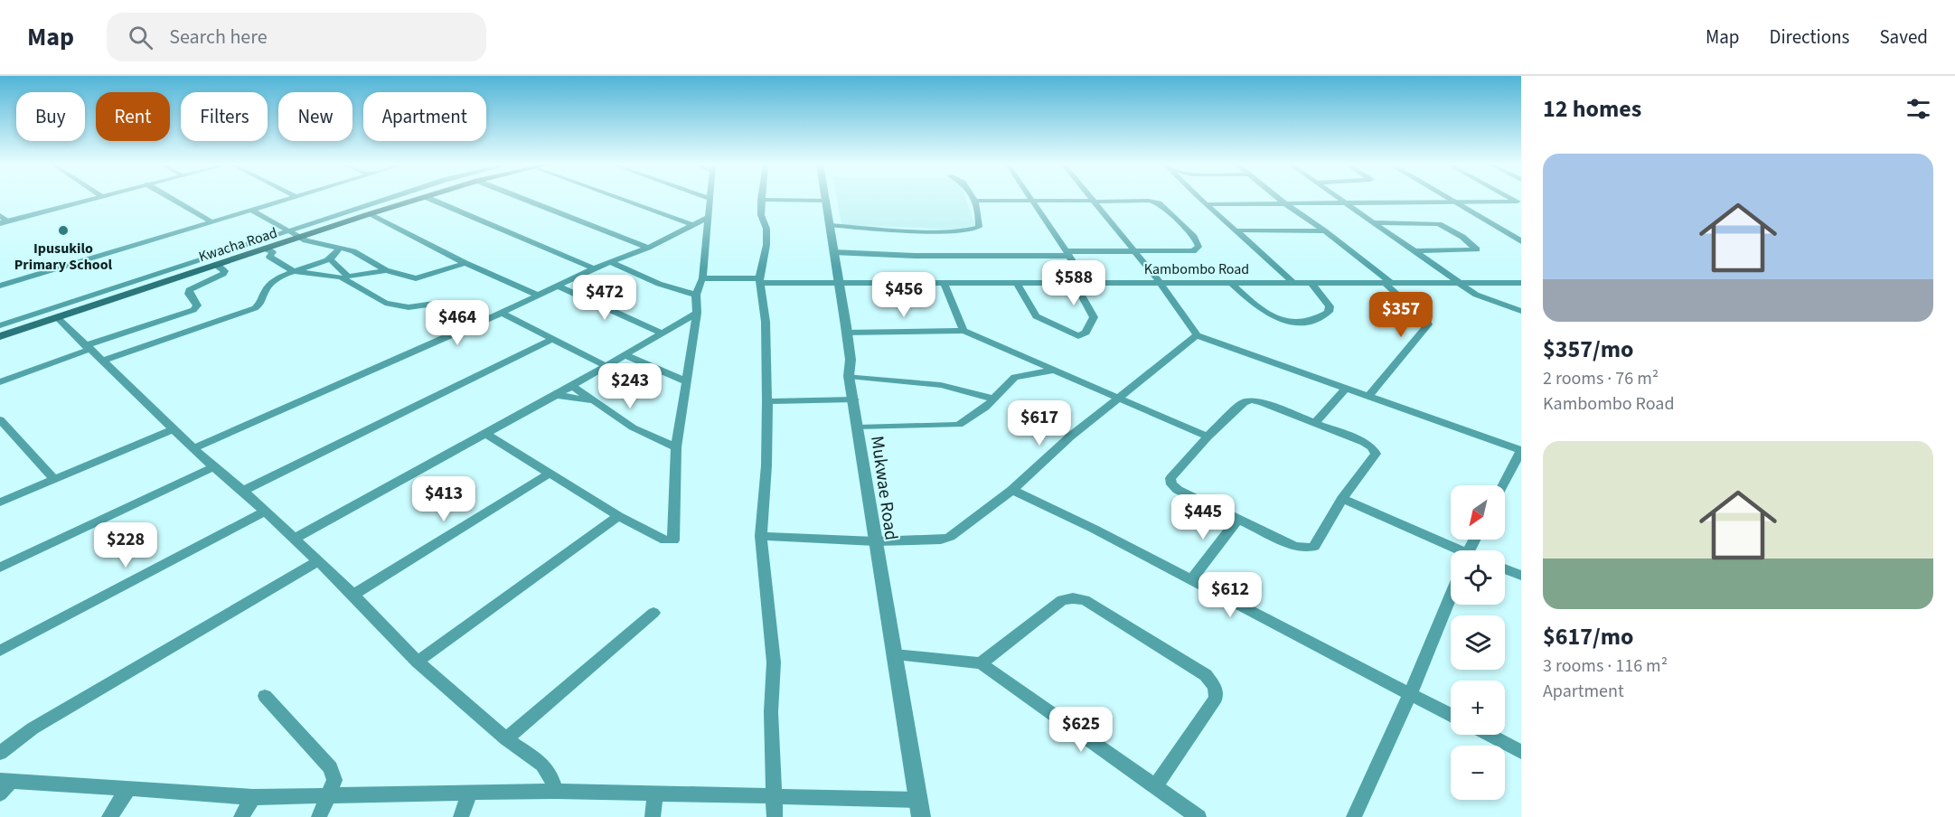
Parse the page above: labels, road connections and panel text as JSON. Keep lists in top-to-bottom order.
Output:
{
  "streets": {
    "main road": ["Kwacha Road"],
    "street": ["Kambombo Road", "Mukwae Road"]
  },
  "crossings": [
    ["Kambombo Road", "Mukwae Road"]
  ],
  "places": ["Ipusukilo Primary School"],
  "north": "bottom left",
  "page": {
    "header": "Map",
    "search": "Search here",
    "nav": ["Map", "Directions", "Saved"],
    "heading": "12 homes",
    "chip": [
      "Buy",
      "Rent",
      "Filters",
      "New",
      "Apartment"
    ],
    "list": [
      {
        "name": "$357/mo",
        "note": "2 rooms · 76 m² · Kambombo Road"
      },
      {
        "name": "$617/mo",
        "note": "3 rooms · 116 m² · Apartment"
      }
    ],
    "price": [
      "$588",
      "$456",
      "$472",
      "$357",
      "$464",
      "$243",
      "$617",
      "$413",
      "$445",
      "$228",
      "$612",
      "$625"
    ],
    "map_buttons": ["+", "−"]
  }
}
